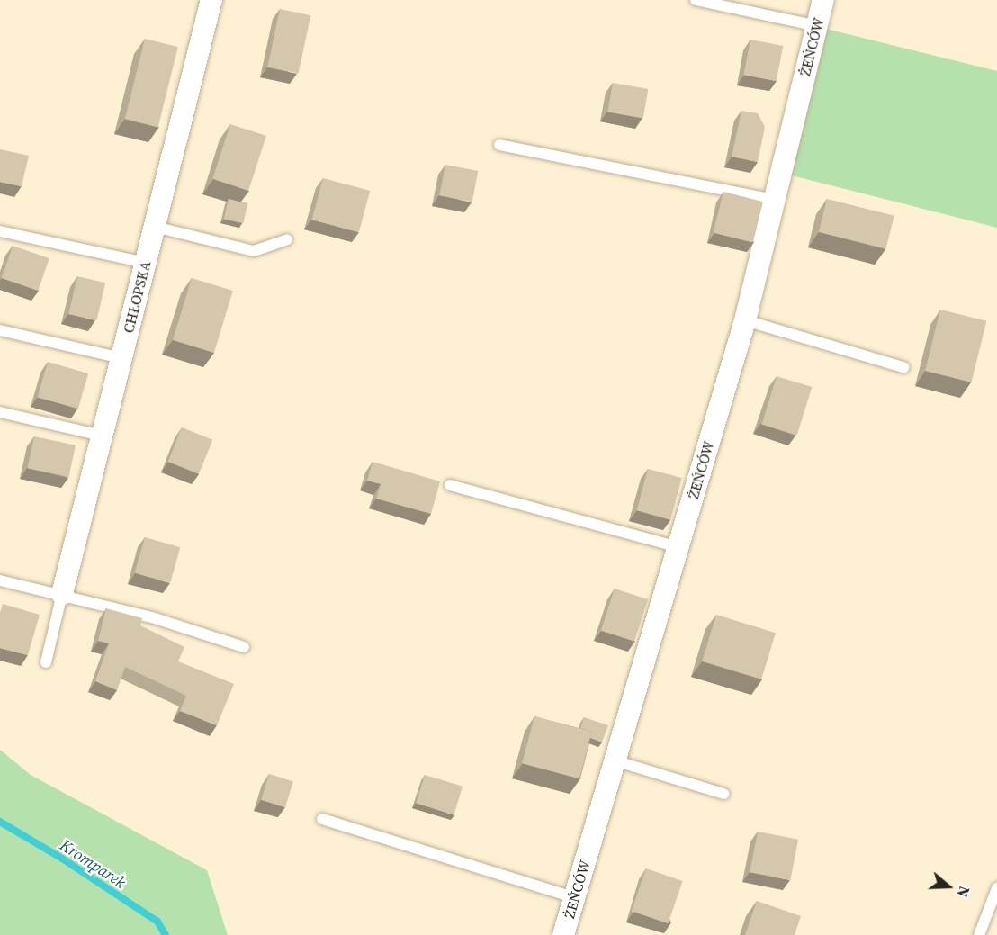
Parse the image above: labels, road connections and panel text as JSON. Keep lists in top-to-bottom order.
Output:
{
  "streets": {
    "street": ["ŻEŃCÓW", "CHŁOPSKA"]
  },
  "water": ["Kromparek"],
  "north": "right"
}
